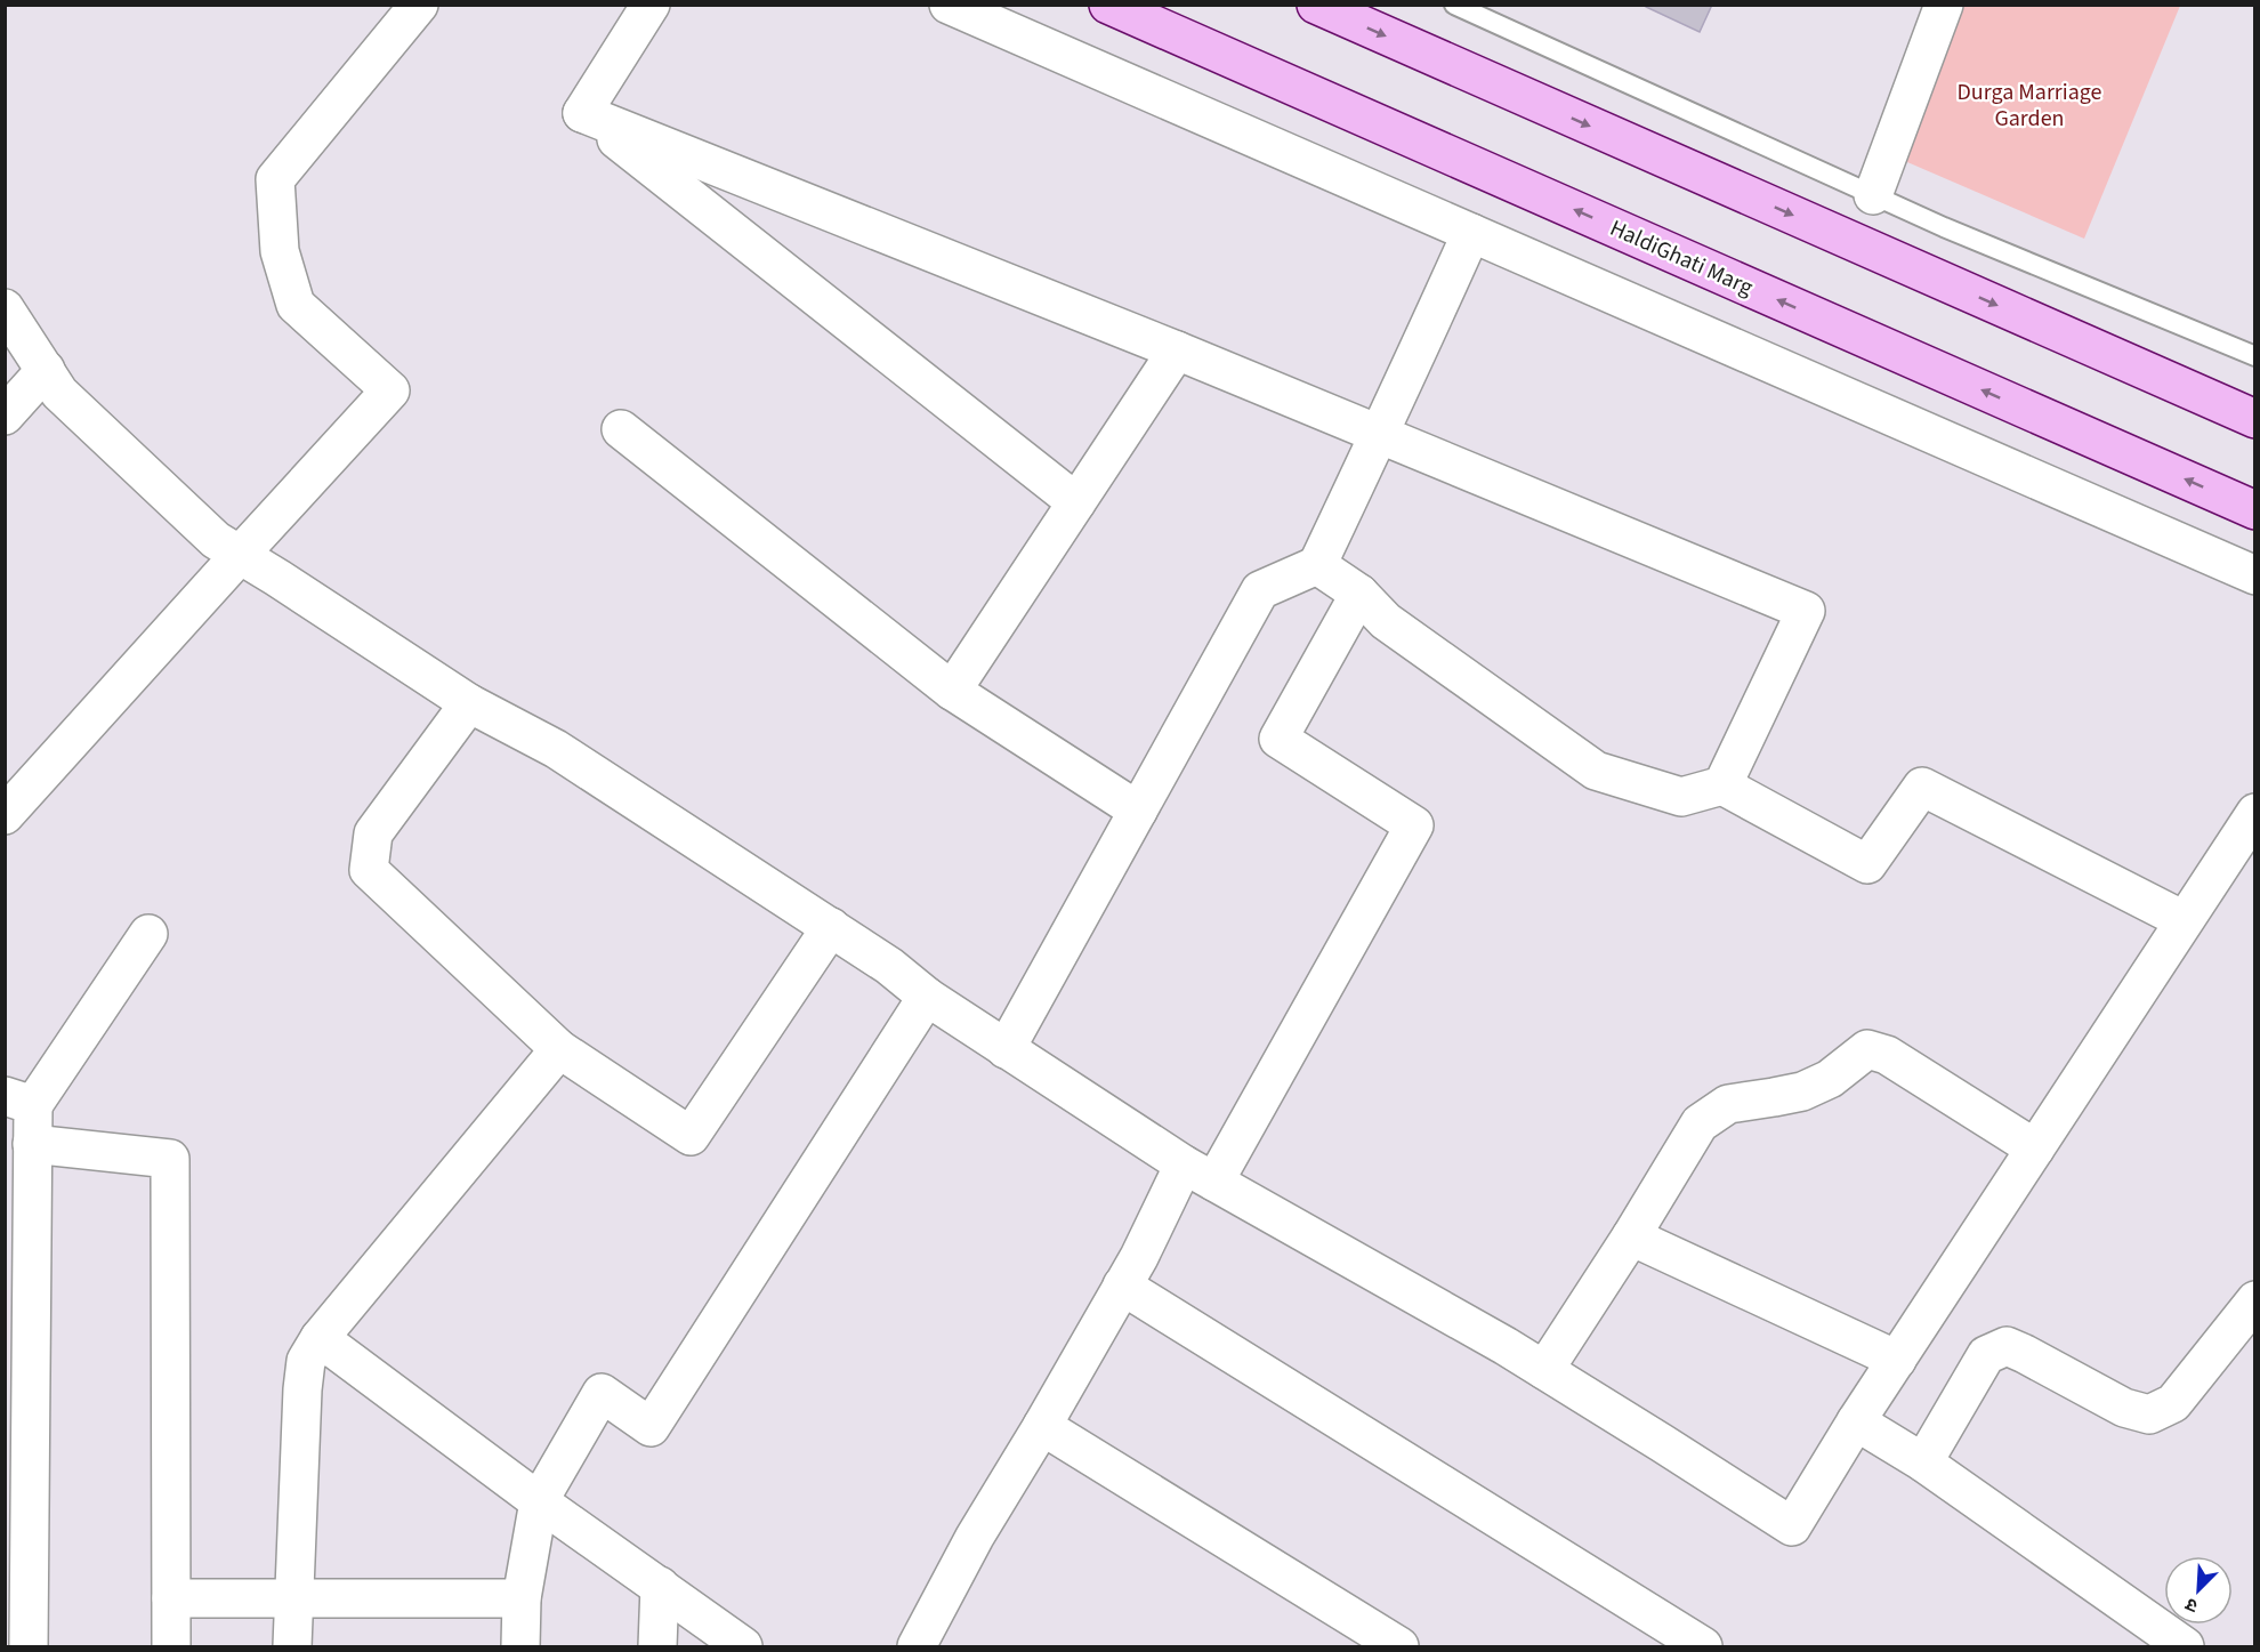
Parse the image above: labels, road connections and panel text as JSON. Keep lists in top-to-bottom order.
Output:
{
  "streets": {
    "street": ["HaldiGhati Marg"]
  },
  "parks": ["Durga Marriage Garden"],
  "north": "bottom left"
}
